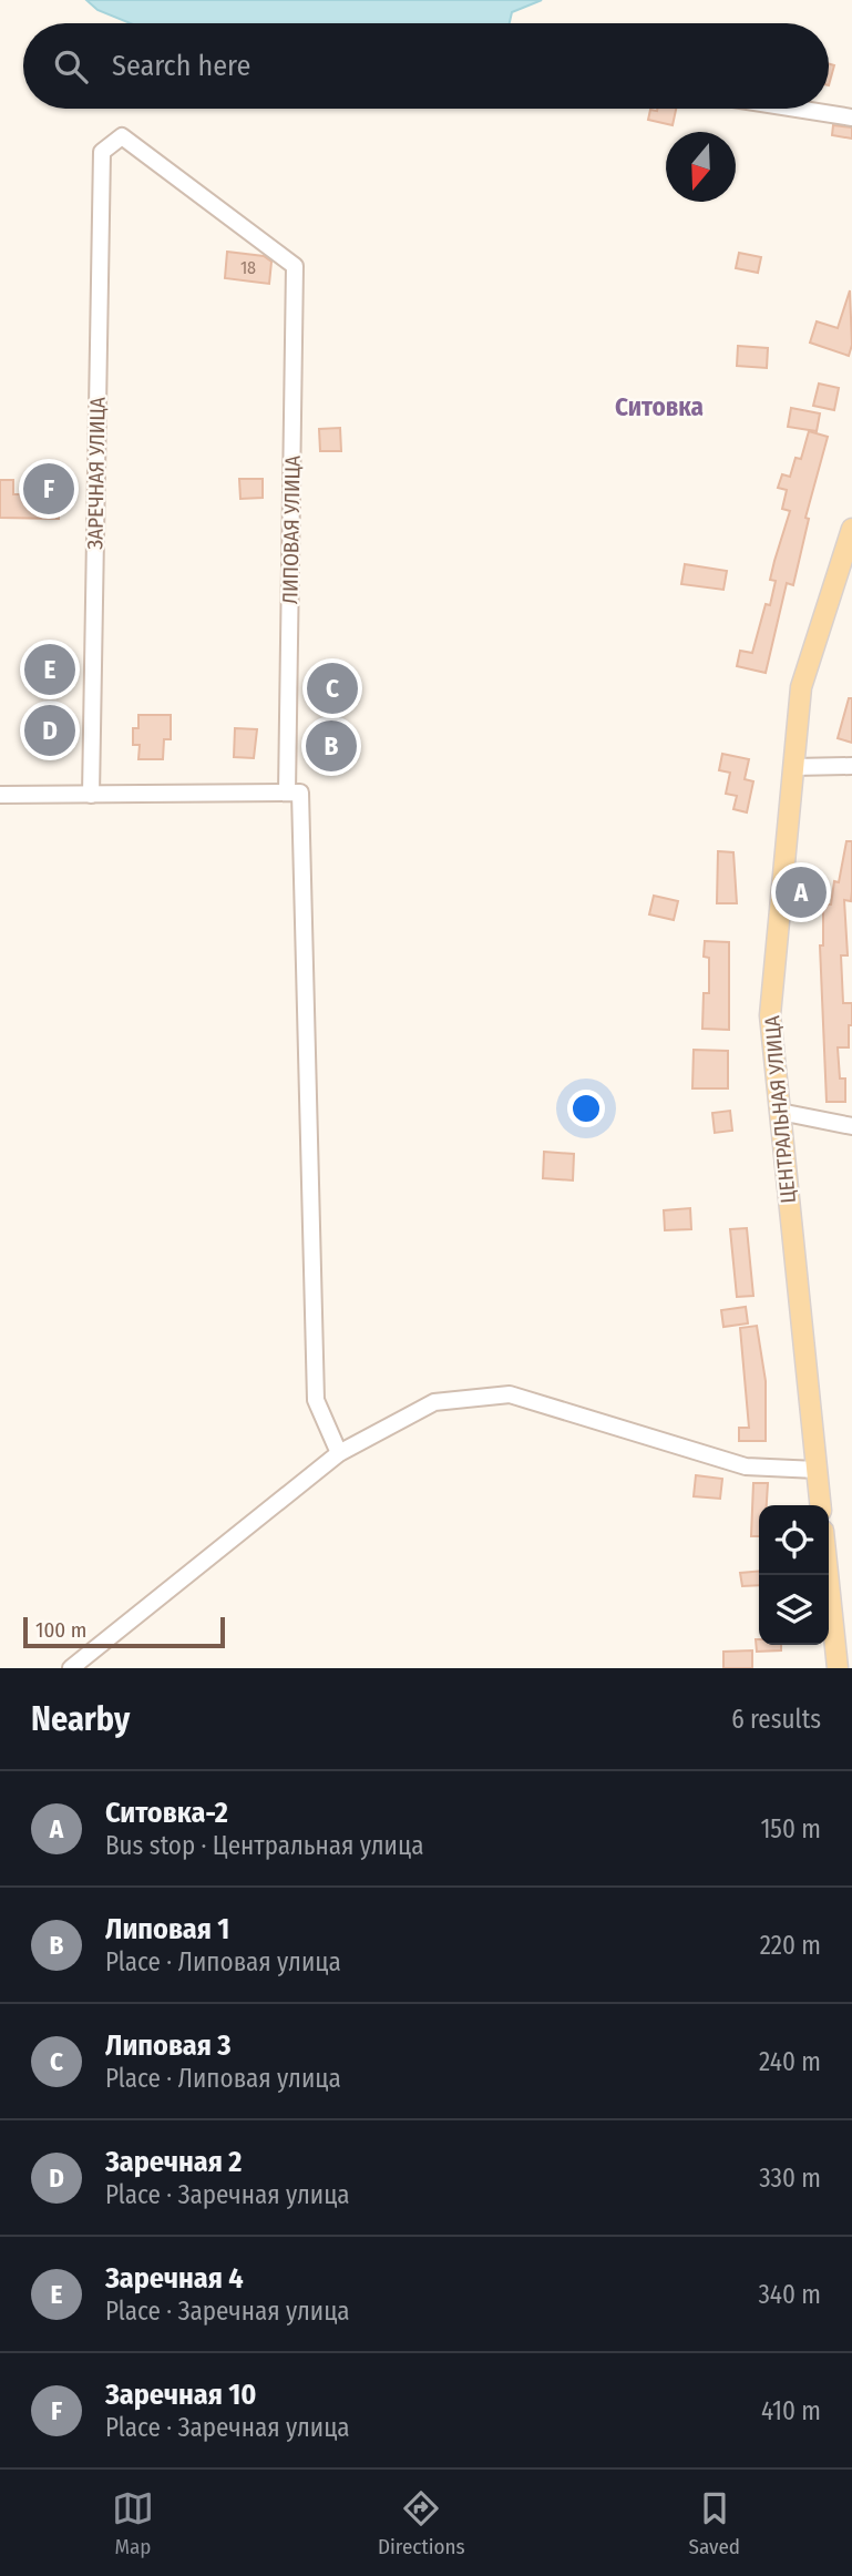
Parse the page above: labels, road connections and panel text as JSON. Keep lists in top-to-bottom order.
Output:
{
  "streets": {
    "main road": ["ЦЕНТРАЛЬНАЯ УЛИЦА"],
    "street": ["ЗАРЕЧНАЯ УЛИЦА", "ЛИПОВАЯ УЛИЦА"]
  },
  "crossings": [
    ["ЗАРЕЧНАЯ УЛИЦА", "ЛИПОВАЯ УЛИЦА"]
  ],
  "districts": ["Ситовка"],
  "house_numbers": ["18"],
  "scale_bar": "100 m",
  "north": "bottom",
  "page": {
    "search": "Search here",
    "pins": [
      "F",
      "E",
      "C",
      "D",
      "B",
      "A"
    ],
    "scale": "100 m",
    "heading": ["Nearby", "6 results"],
    "list": [
      {
        "mark": "A",
        "name": "Ситовка-2",
        "note": "Bus stop · Центральная улица",
        "value": "150 m"
      },
      {
        "mark": "B",
        "name": "Липовая 1",
        "note": "Place · Липовая улица",
        "value": "220 m"
      },
      {
        "mark": "C",
        "name": "Липовая 3",
        "note": "Place · Липовая улица",
        "value": "240 m"
      },
      {
        "mark": "D",
        "name": "Заречная 2",
        "note": "Place · Заречная улица",
        "value": "330 m"
      },
      {
        "mark": "E",
        "name": "Заречная 4",
        "note": "Place · Заречная улица",
        "value": "340 m"
      },
      {
        "mark": "F",
        "name": "Заречная 10",
        "note": "Place · Заречная улица",
        "value": "410 m"
      }
    ],
    "nav": ["Map", "Directions", "Saved"]
  }
}
